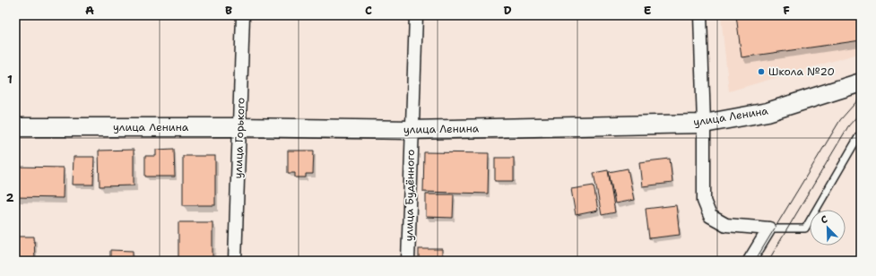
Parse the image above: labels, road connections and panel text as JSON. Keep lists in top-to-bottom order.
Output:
{
  "streets": {
    "main road": ["улица Ленина"],
    "street": ["улица Горького", "улица Будённого"]
  },
  "crossings": [
    ["улица Ленина", "улица Горького"],
    ["улица Ленина", "улица Будённого"]
  ],
  "places": ["Школа №20"],
  "north": "top left",
  "grid": {
    "columns": [
      "A",
      "B",
      "C",
      "D",
      "E",
      "F"
    ],
    "rows": ["1", "2"]
  }
}
